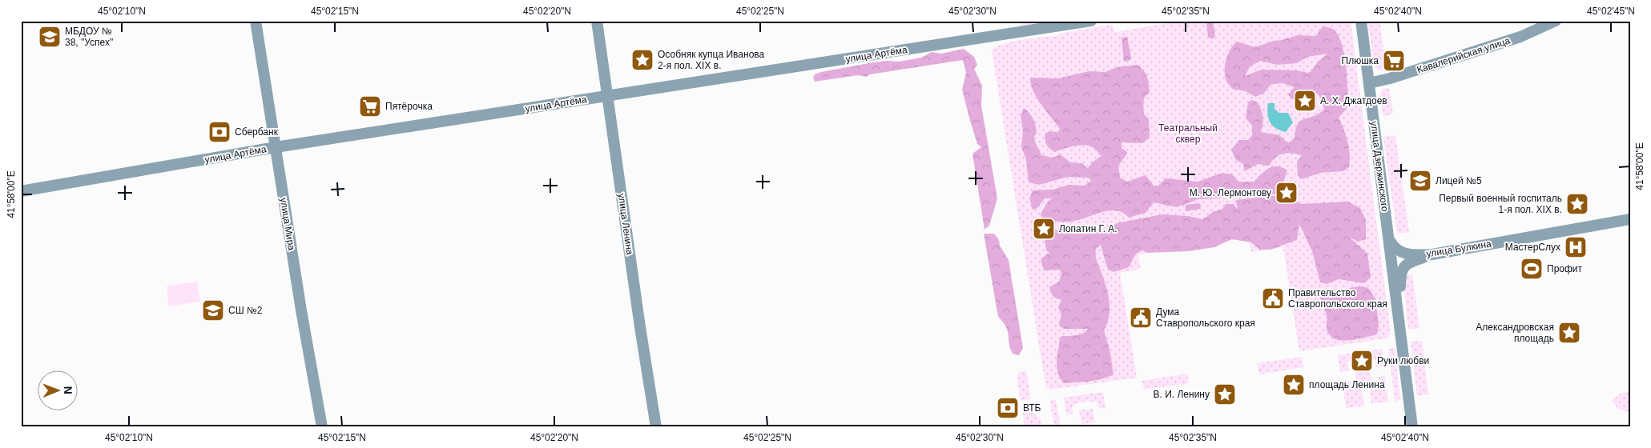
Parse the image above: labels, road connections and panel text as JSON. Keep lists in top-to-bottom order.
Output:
{
  "streets": {
    "main road": [
      "улица Артёма",
      "Кавалерийская улица",
      "улица Дзержинского",
      "улица Мира",
      "улица Ленина",
      "улица Булкина"
    ]
  },
  "crossings": [
    ["улица Артёма", "улица Мира"],
    ["улица Артёма", "улица Ленина"],
    ["Кавалерийская улица", "улица Дзержинского"],
    ["улица Дзержинского", "улица Булкина"]
  ],
  "parks": ["Театральный сквер"],
  "places": {
    "school or university": ["МБДОУ № 38, \"Успех\"", "Лицей №5", "СШ №2"],
    "place": [
      "Особняк купца Иванова 2-я пол. XIX в.",
      "А. Х. Джатдоев",
      "М. Ю. Лермонтову",
      "Первый военный госпиталь 1-я пол. XIX в.",
      "Лопатин Г. А.",
      "Александровская площадь",
      "Руки любви",
      "площадь Ленина",
      "В. И. Ленину"
    ],
    "supermarket": ["Плюшка", "Пятёрочка"],
    "bank": ["Сбербанк", "ВТБ"],
    "hospital": ["МастерСлух"],
    "sports": ["Профит"],
    "public building": ["Правительство Ставропольского края", "Дума Ставропольского края"]
  },
  "north": "right",
  "coordinates": [
    "45°02'10\"N",
    "45°02'15\"N",
    "45°02'20\"N",
    "45°02'25\"N",
    "45°02'30\"N",
    "45°02'35\"N",
    "45°02'40\"N",
    "45°02'45\"N",
    "41°58'00\"E"
  ]
}
